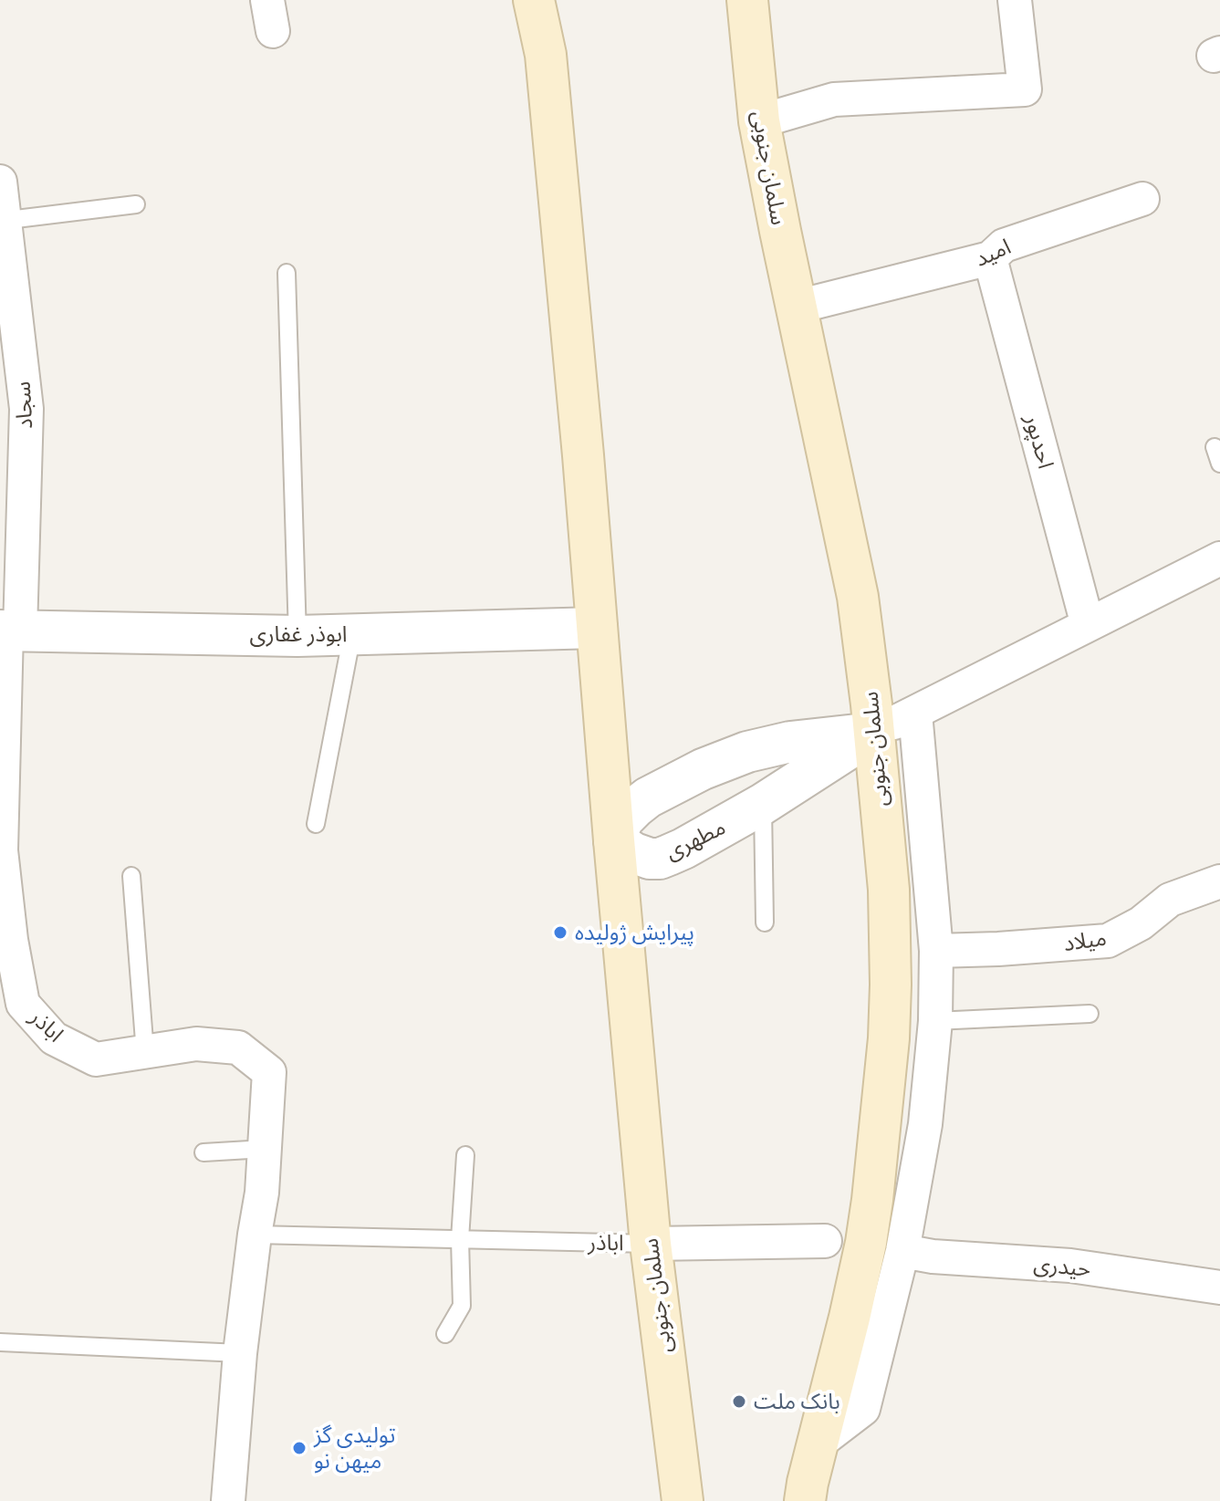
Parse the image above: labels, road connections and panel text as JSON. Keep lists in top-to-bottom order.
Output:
{
  "streets": {
    "main road": ["سلمان جنوبی"],
    "street": [
      "امید",
      "سجاد",
      "احدپور",
      "ابوذر غفاری",
      "مطهری",
      "میلاد",
      "اباذر",
      "حیدری"
    ]
  },
  "crossings": [
    ["سلمان جنوبی", "امید"],
    ["سلمان جنوبی", "ابوذر غفاری"],
    ["سلمان جنوبی", "مطهری"],
    ["سلمان جنوبی", "اباذر"],
    ["امید", "احدپور"],
    ["سجاد", "ابوذر غفاری"],
    ["سجاد", "اباذر"],
    ["احدپور", "مطهری"],
    ["ابوذر غفاری", "اباذر"]
  ],
  "places": ["پیرایش ژولیده", "بانک ملت", "تولیدی گز میهن نو"]
}
